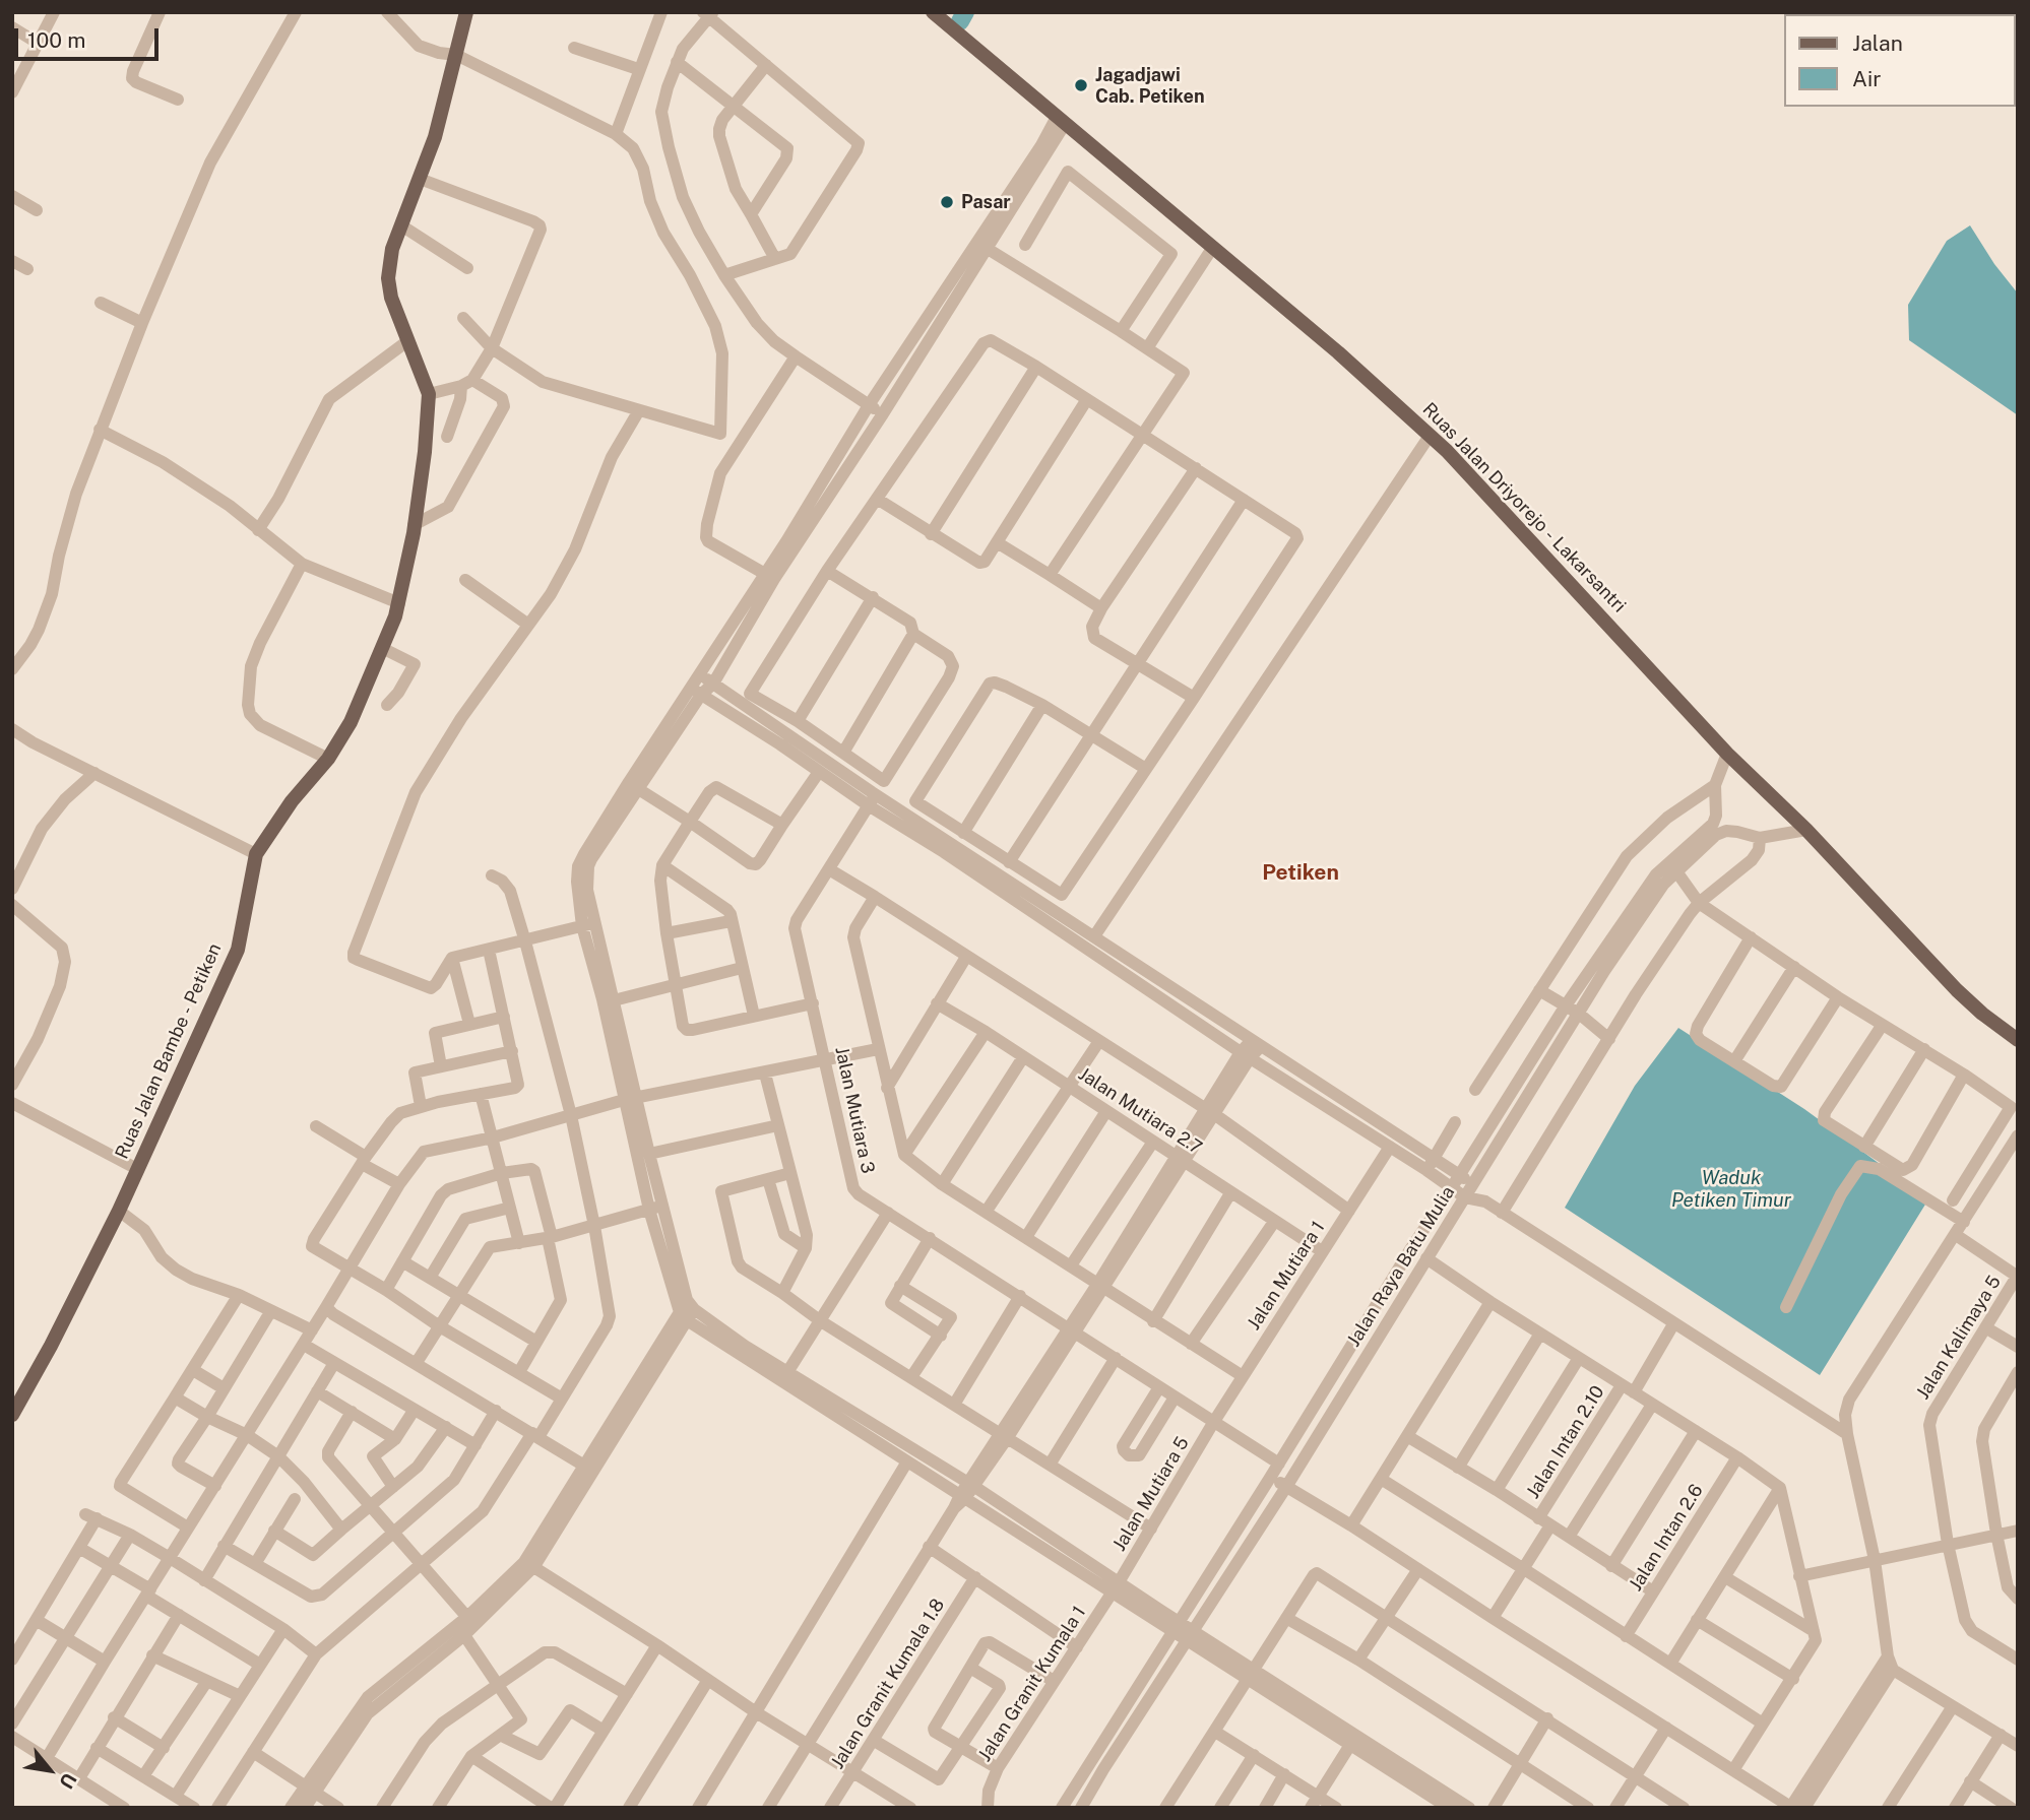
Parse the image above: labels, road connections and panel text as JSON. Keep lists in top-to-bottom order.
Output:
{
  "streets": {
    "main road": ["Ruas Jalan Driyorejo - Lakarsantri", "Ruas Jalan Bambe - Petiken"],
    "street": [
      "Jalan Mutiara 3",
      "Jalan Mutiara 2.7",
      "Jalan Raya Batu Mulia",
      "Jalan Mutiara 1",
      "Jalan Kalimaya 5",
      "Jalan Intan 2.10",
      "Jalan Mutiara 5",
      "Jalan Intan 2.6",
      "Jalan Granit Kumala 1.8",
      "Jalan Granit Kumala 1"
    ]
  },
  "crossings": [
    ["Ruas Jalan Driyorejo - Lakarsantri", "Jalan Raya Batu Mulia"],
    ["Jalan Mutiara 3", "Jalan Mutiara 1"],
    ["Jalan Mutiara 3", "Jalan Mutiara 5"],
    ["Jalan Mutiara 2.7", "Jalan Mutiara 1"],
    ["Jalan Mutiara 1", "Jalan Mutiara 5"],
    ["Jalan Mutiara 5", "Jalan Granit Kumala 1"]
  ],
  "districts": ["Petiken"],
  "water": ["Waduk Petiken Timur"],
  "places": ["Jagadjawi Cab. Petiken", "Pasar"],
  "legend": ["Jalan", "Air"],
  "scale_bar": "100 m",
  "north": "bottom right"
}
